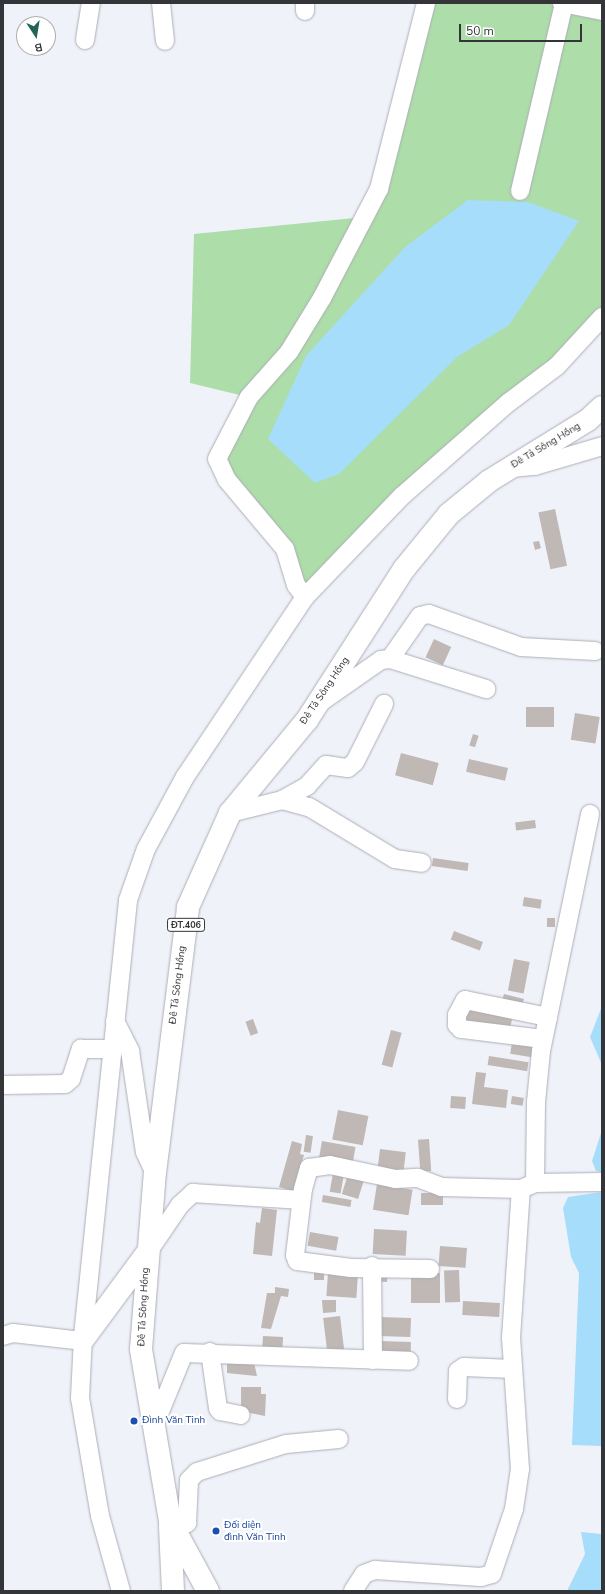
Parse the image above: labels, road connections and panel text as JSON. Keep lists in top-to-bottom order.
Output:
{
  "streets": {
    "main road": ["Đê Tả Sông Hồng", "ĐT.406"]
  },
  "places": ["Đình Văn Tinh", "Đối diện đình Văn Tinh"],
  "scale_bar": "50 m",
  "north": "bottom"
}
